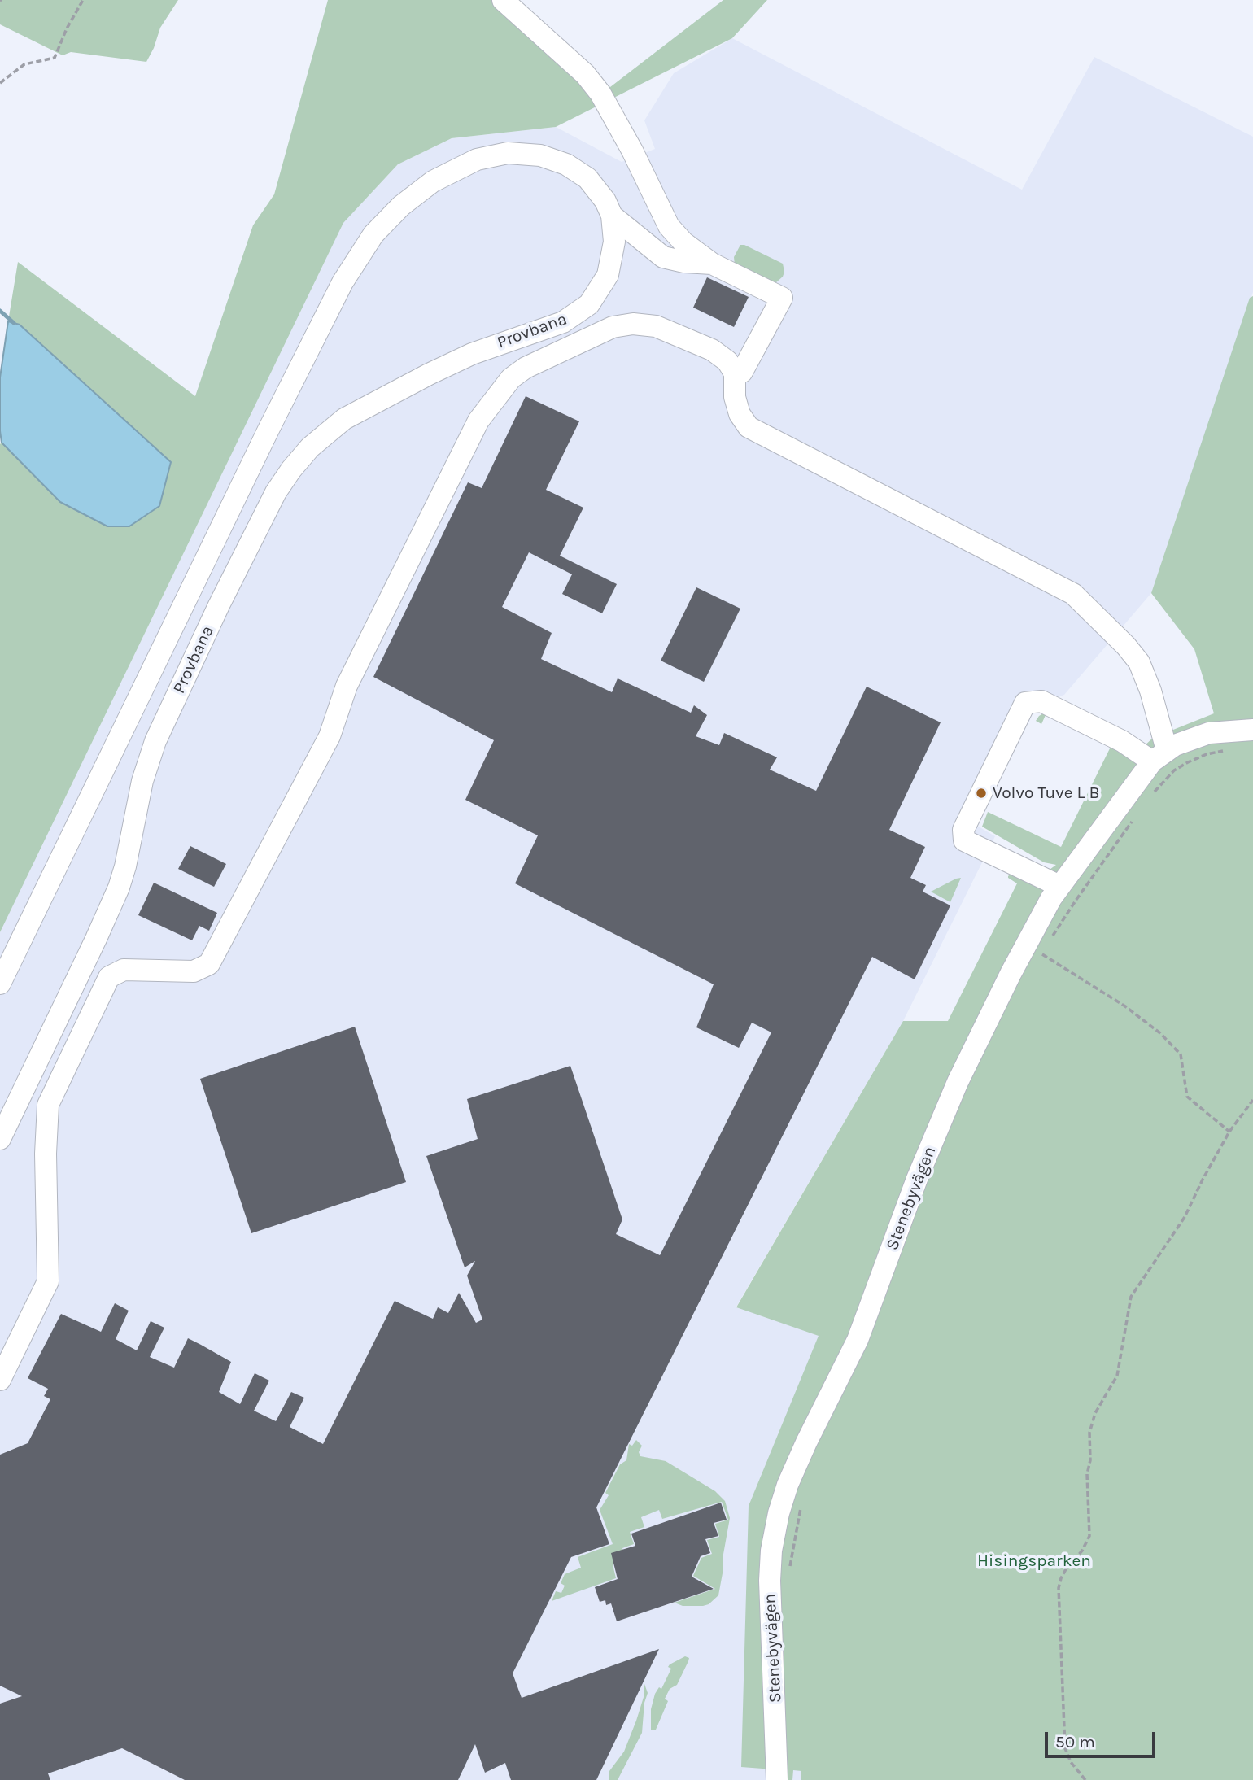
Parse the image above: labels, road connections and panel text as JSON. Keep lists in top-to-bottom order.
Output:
{
  "streets": {
    "street": ["Provbana", "Stenebyvägen"]
  },
  "parks": ["Hisingsparken"],
  "places": ["Volvo Tuve L B"],
  "scale_bar": "50 m"
}
